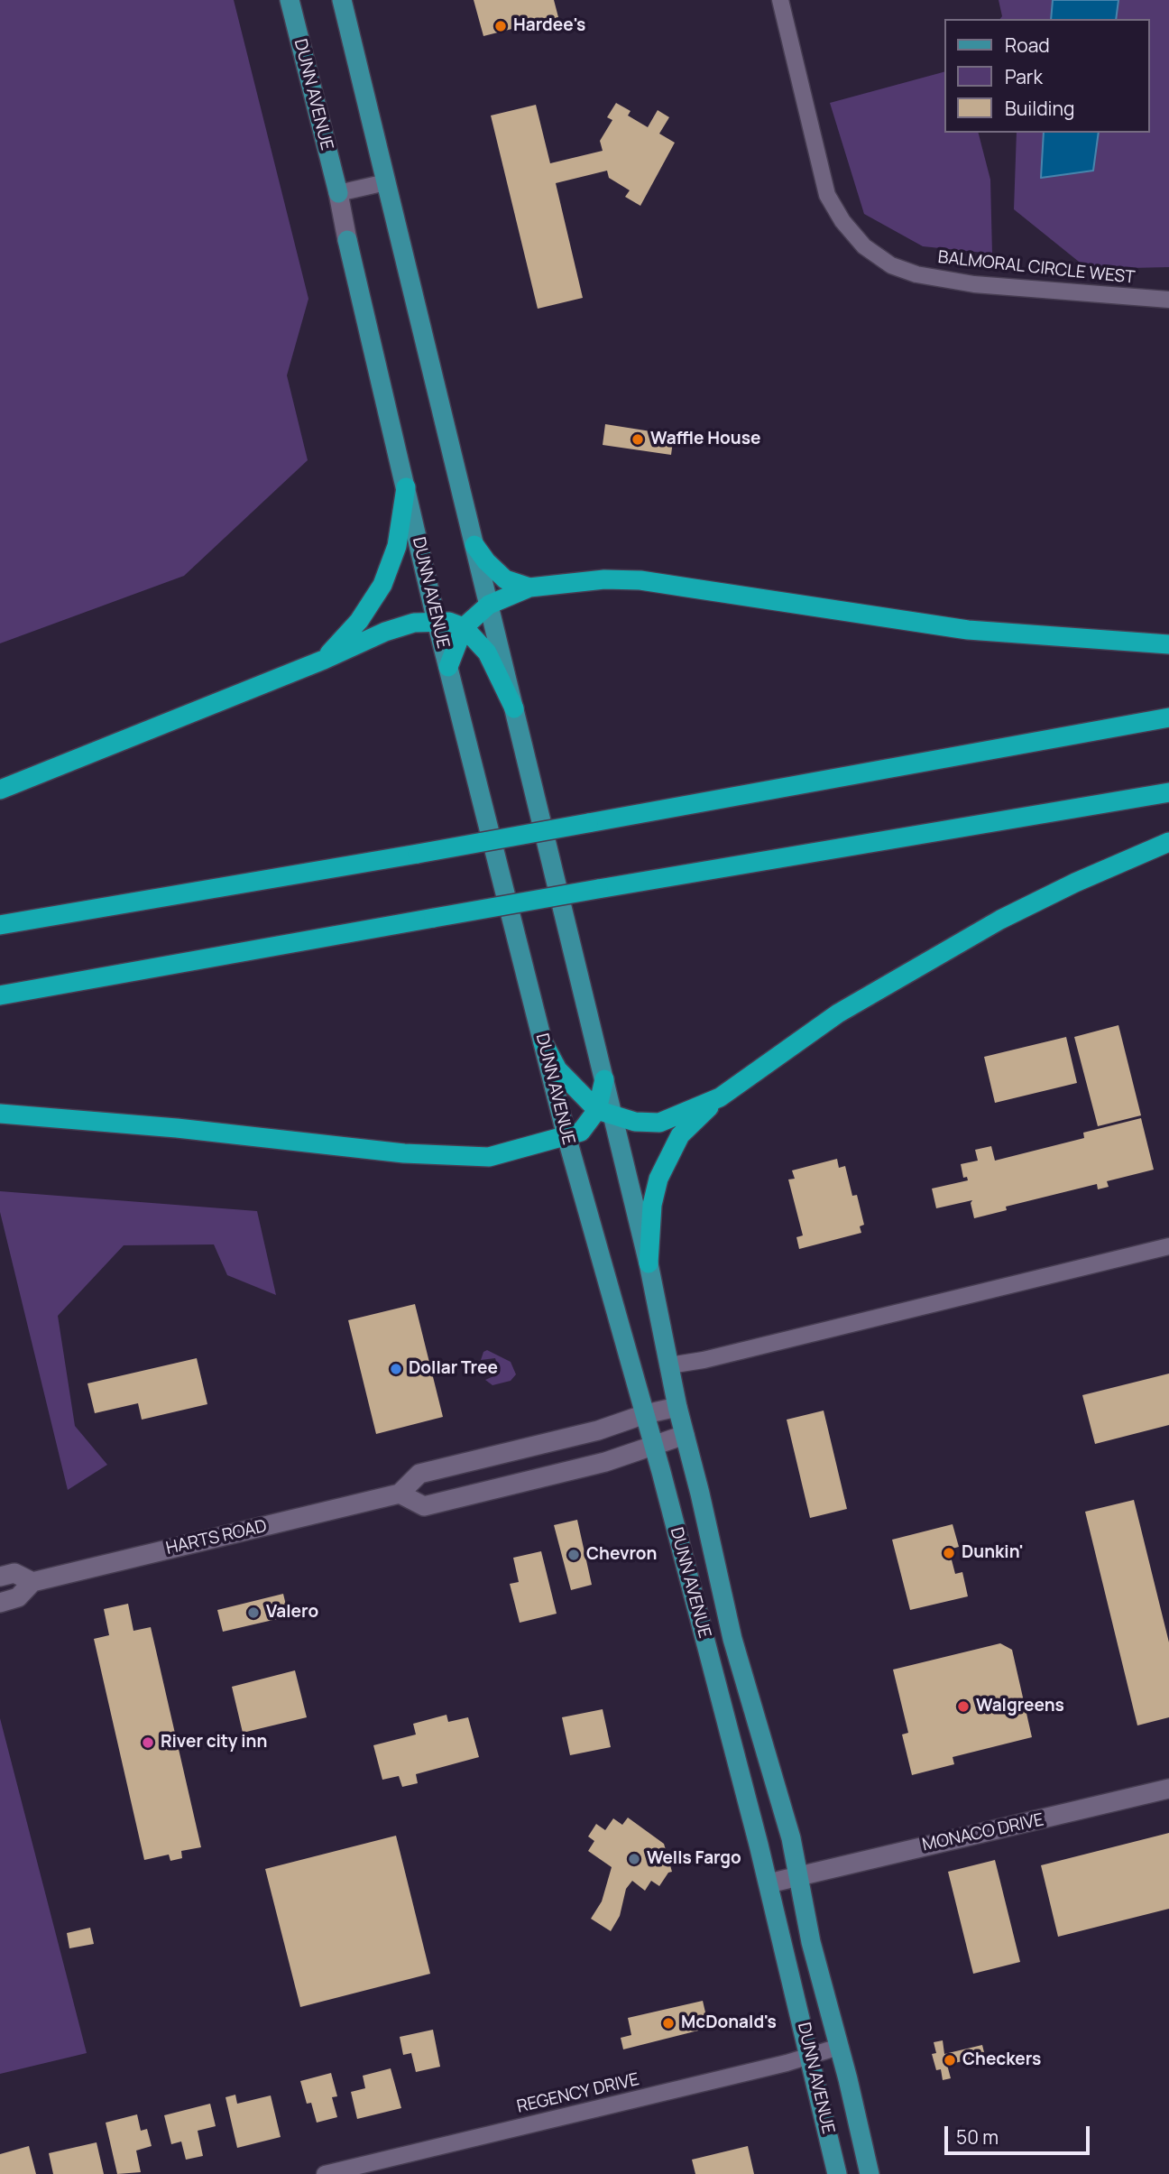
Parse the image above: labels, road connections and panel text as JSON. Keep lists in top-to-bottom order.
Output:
{
  "streets": {
    "main road": ["DUNN AVENUE"],
    "street": [
      "BALMORAL CIRCLE WEST",
      "HARTS ROAD",
      "MONACO DRIVE",
      "REGENCY DRIVE"
    ]
  },
  "crossings": [
    ["DUNN AVENUE", "HARTS ROAD"],
    ["DUNN AVENUE", "MONACO DRIVE"],
    ["DUNN AVENUE", "REGENCY DRIVE"]
  ],
  "places": [
    "Hardee's",
    "Waffle House",
    "Dollar Tree",
    "Dunkin'",
    "Chevron",
    "Valero",
    "Walgreens",
    "River city inn",
    "Wells Fargo",
    "McDonald's",
    "Checkers"
  ],
  "legend": ["Road", "Park", "Building"],
  "scale_bar": "50 m"
}
